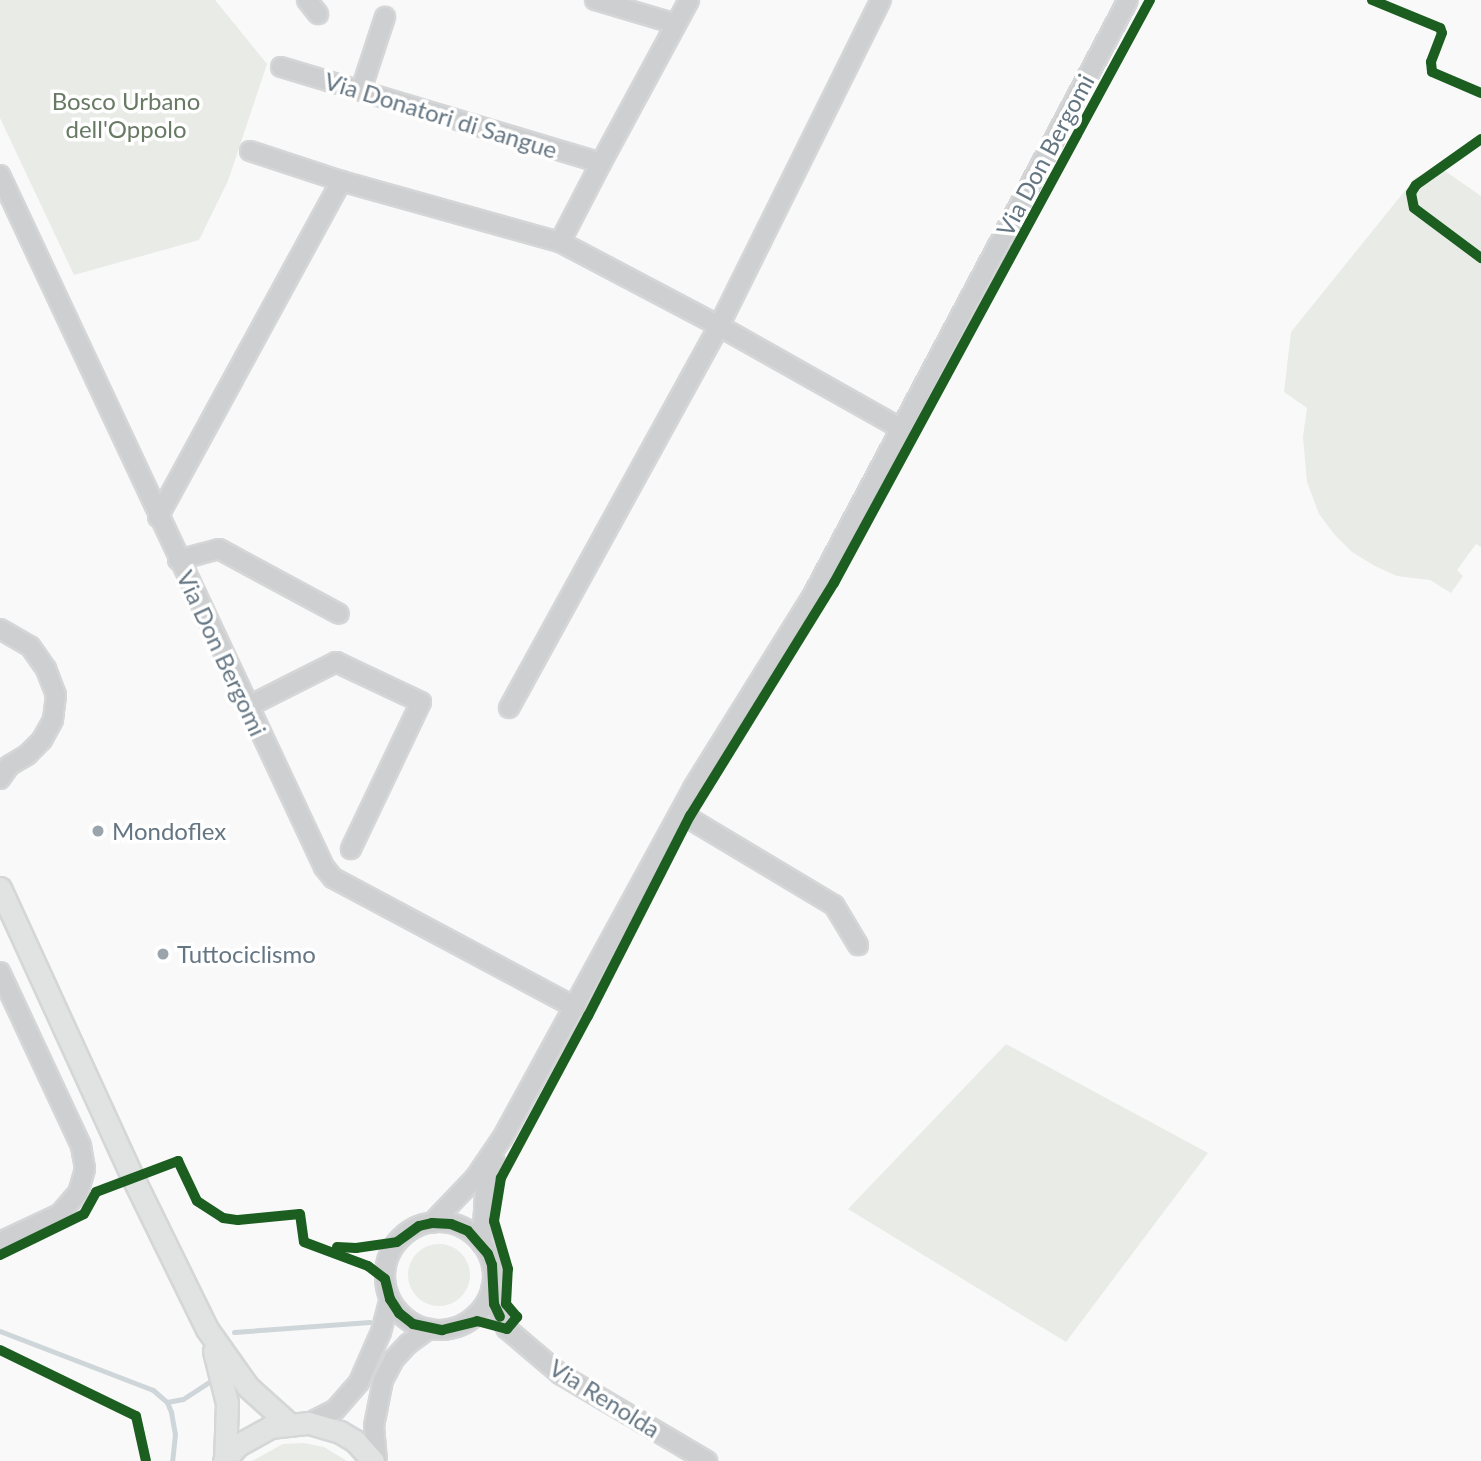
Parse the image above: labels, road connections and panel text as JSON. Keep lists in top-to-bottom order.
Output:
{
  "streets": {
    "street": ["Via Donatori di Sangue", "Via Don Bergomi", "Via Renolda"]
  },
  "crossings": [
    ["Via Don Bergomi", "Via Renolda"]
  ],
  "parks": ["Bosco Urbano dell'Oppolo"],
  "places": ["Mondoflex", "Tuttociclismo"]
}
